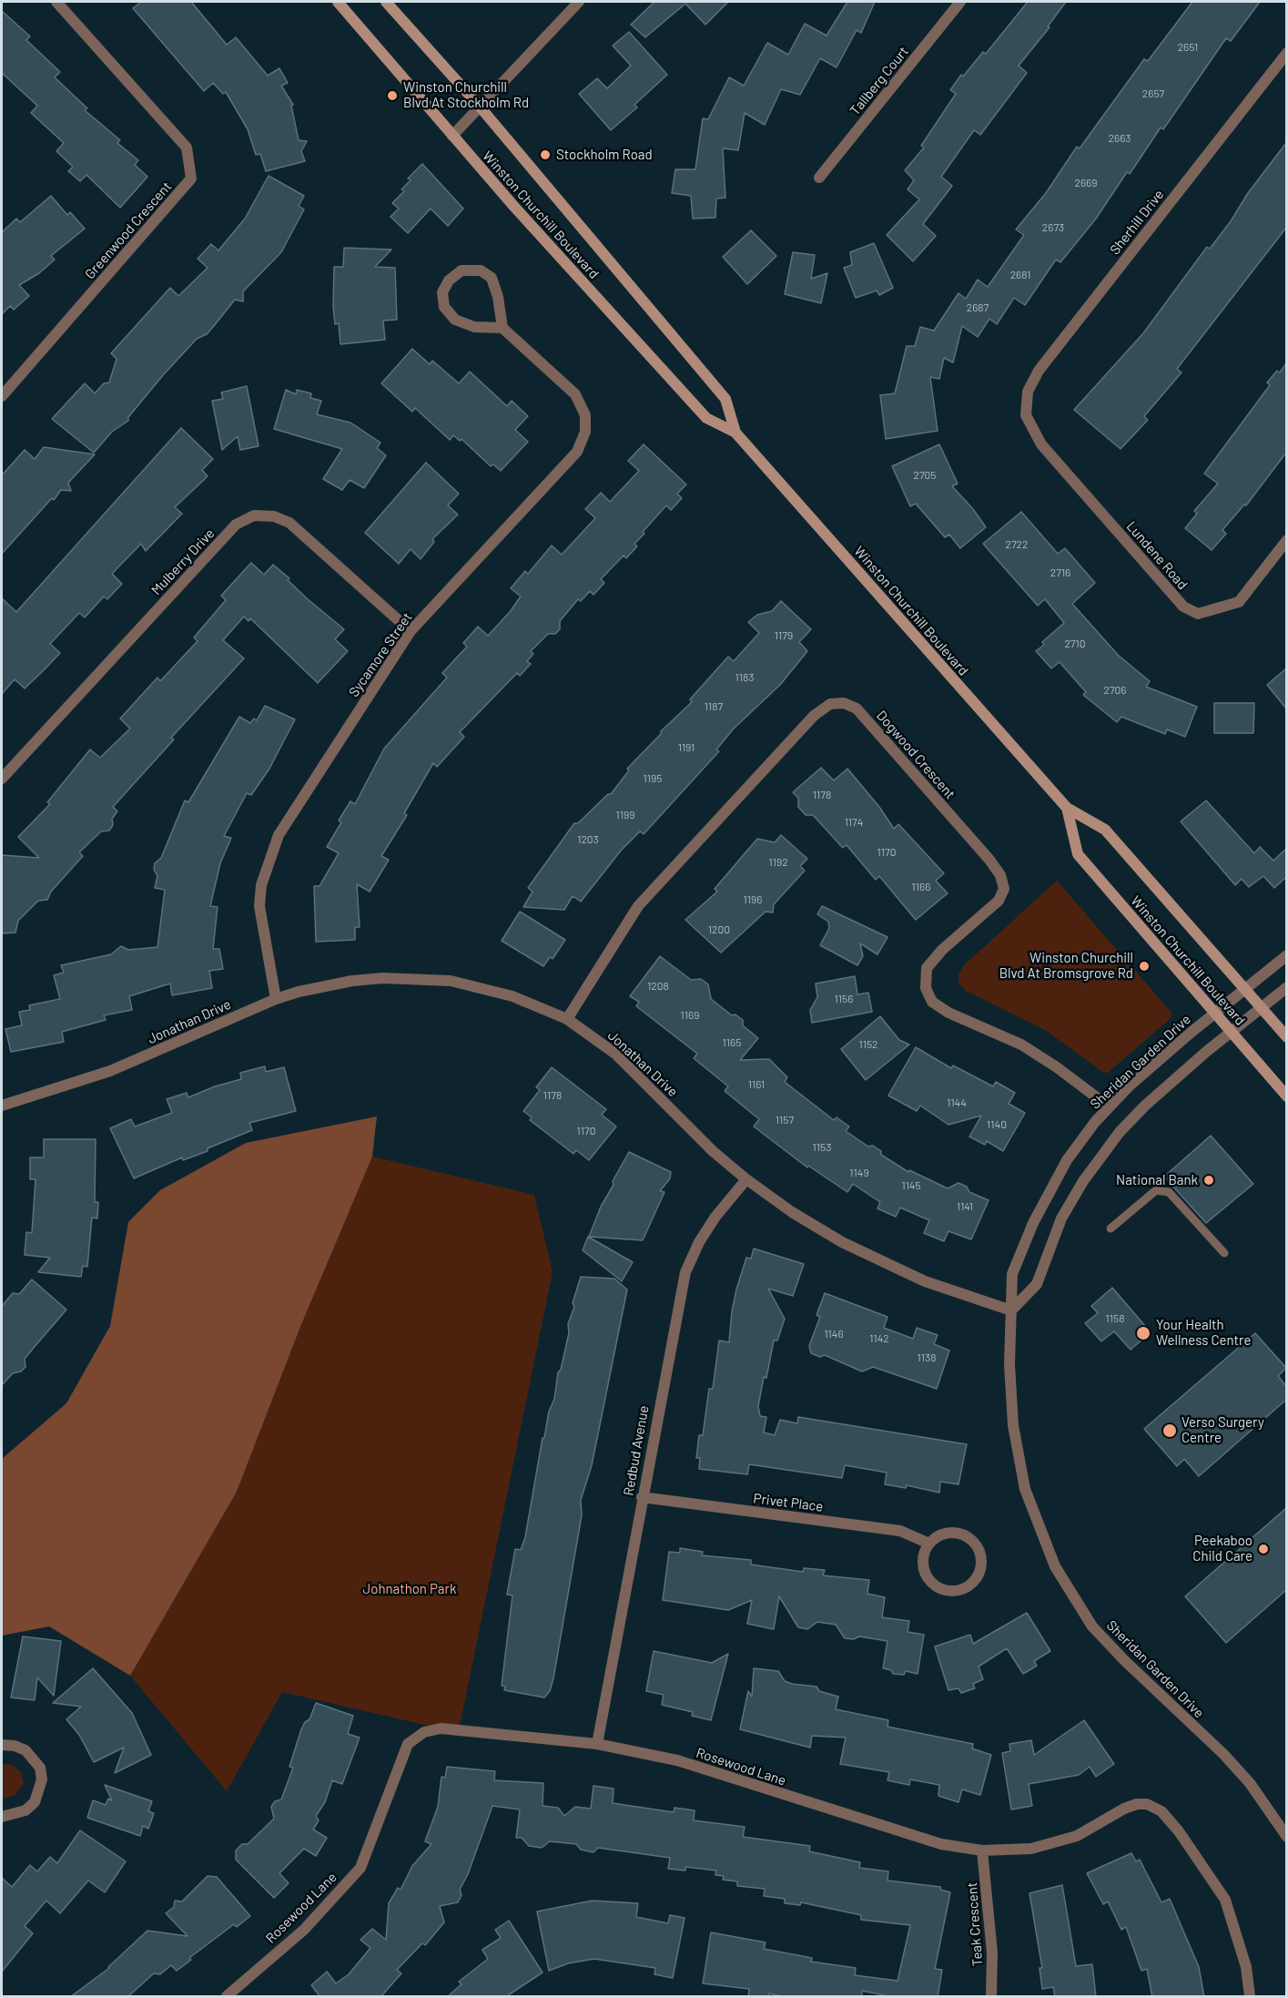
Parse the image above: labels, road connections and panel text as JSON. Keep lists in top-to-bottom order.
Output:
{
  "streets": {
    "main road": ["Winston Churchill Boulevard"],
    "street": [
      "Tallberg Court",
      "Sherhill Drive",
      "Greenwood Crescent",
      "Lundene Road",
      "Mulberry Drive",
      "Sycamore Street",
      "Dogwood Crescent",
      "Jonathan Drive",
      "Sheridan Garden Drive",
      "Redbud Avenue",
      "Privet Place",
      "Rosewood Lane",
      "Teak Crescent"
    ]
  },
  "crossings": [
    ["Winston Churchill Boulevard", "Sheridan Garden Drive"],
    ["Sherhill Drive", "Lundene Road"],
    ["Mulberry Drive", "Sycamore Street"],
    ["Sycamore Street", "Jonathan Drive"],
    ["Dogwood Crescent", "Jonathan Drive"],
    ["Dogwood Crescent", "Sheridan Garden Drive"],
    ["Jonathan Drive", "Sheridan Garden Drive"],
    ["Jonathan Drive", "Redbud Avenue"],
    ["Redbud Avenue", "Privet Place"],
    ["Redbud Avenue", "Rosewood Lane"],
    ["Rosewood Lane", "Teak Crescent"]
  ],
  "parks": ["Johnathon Park"],
  "places": [
    "Winston Churchill Blvd At Stockholm Rd",
    "Stockholm Road",
    "Winston Churchill Blvd At Bromsgrove Rd",
    "National Bank",
    "Your Health Wellness Centre",
    "Verso Surgery Centre",
    "Peekaboo Child Care"
  ],
  "house_numbers": [
    "2651",
    "2657",
    "2663",
    "2669",
    "2673",
    "2681",
    "2687",
    "2705",
    "2722",
    "2716",
    "1179",
    "2710",
    "1183",
    "2706",
    "1187",
    "1191",
    "1195",
    "1178",
    "1199",
    "1174",
    "1203",
    "1170",
    "1192",
    "1166",
    "1196",
    "1200",
    "1208",
    "1156",
    "1169",
    "1165",
    "1152",
    "1161",
    "1178",
    "1144",
    "1157",
    "1140",
    "1170",
    "1153",
    "1149",
    "1145",
    "1141",
    "1158",
    "1146",
    "1142",
    "1138"
  ]
}
